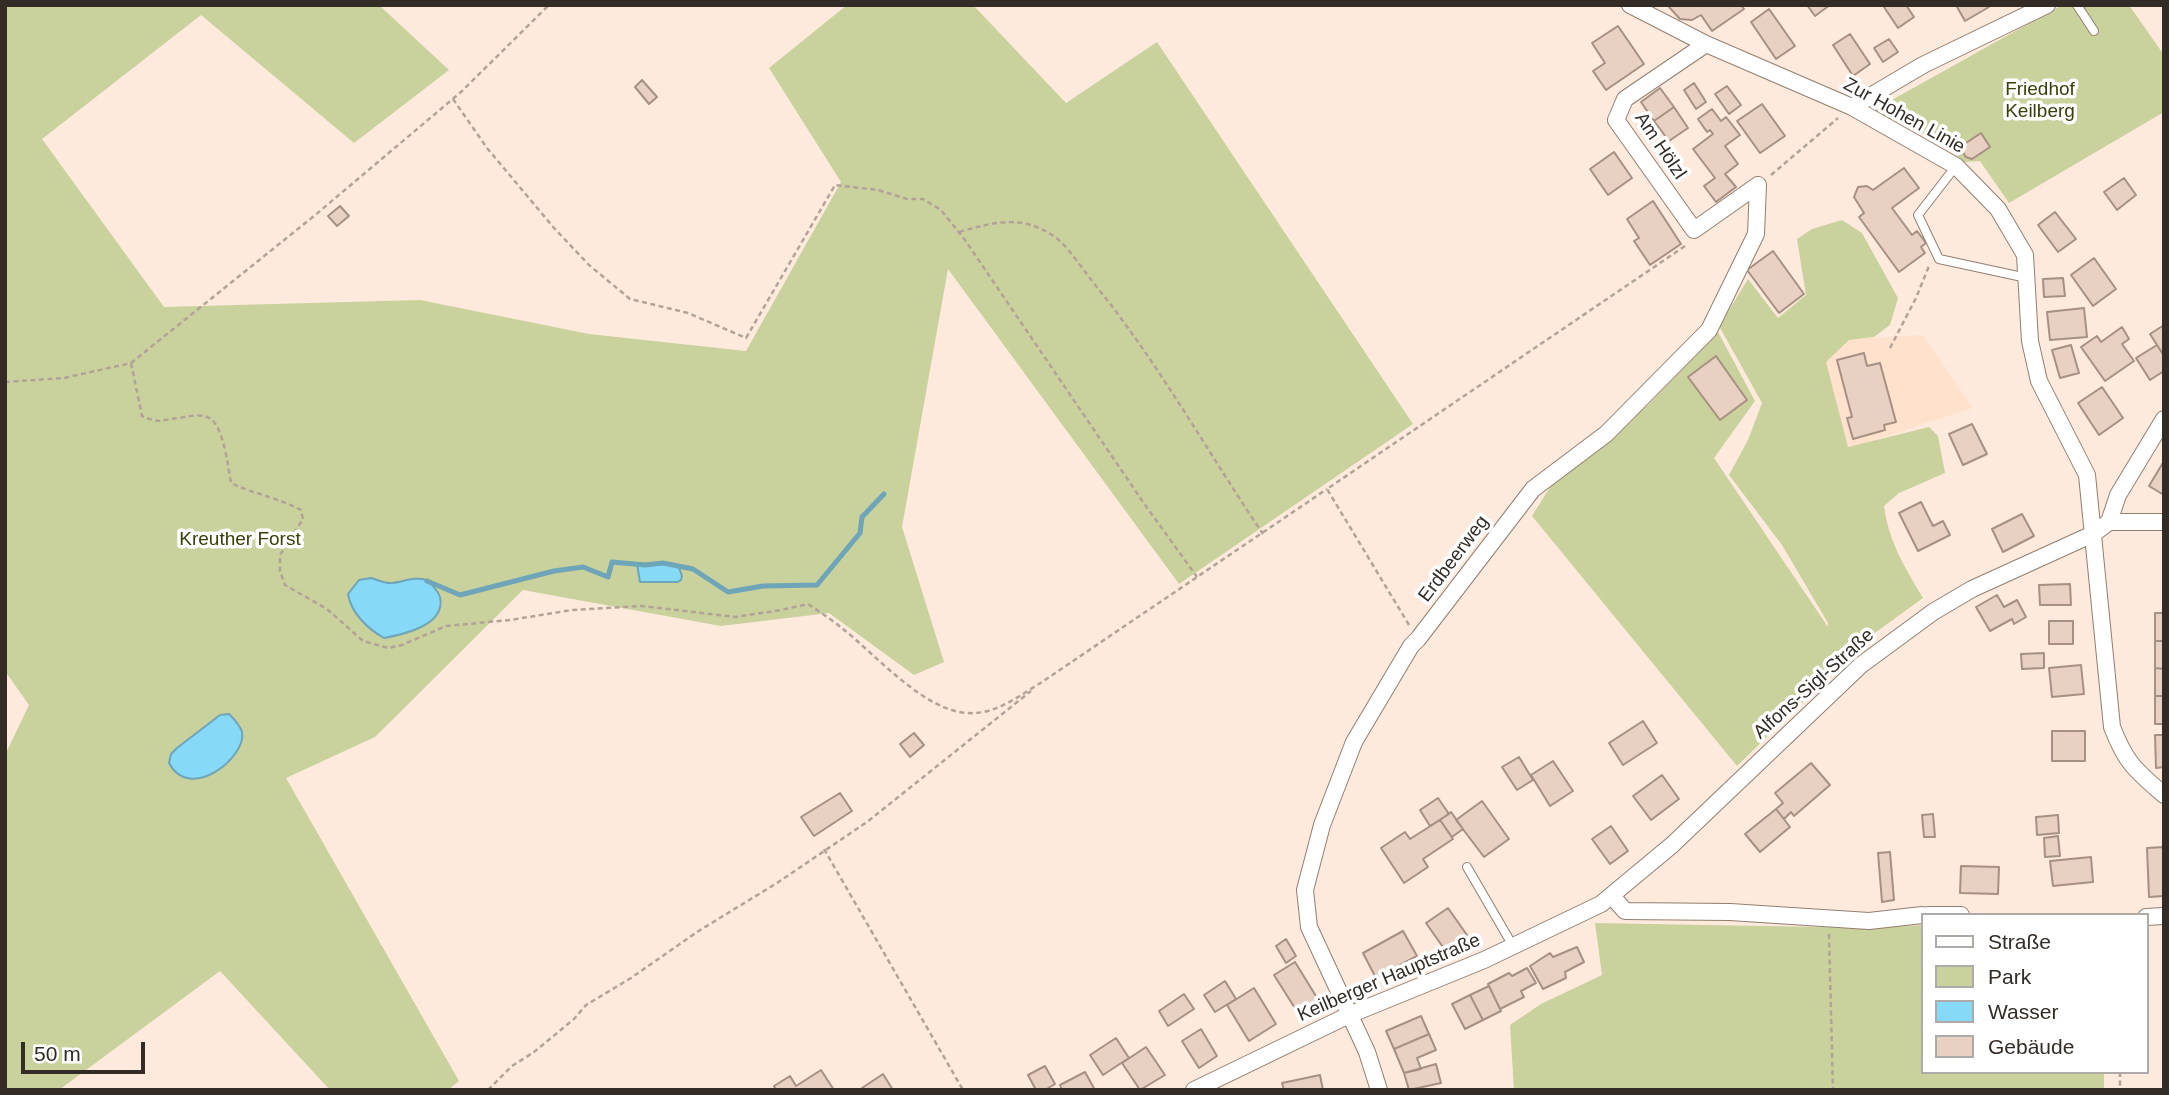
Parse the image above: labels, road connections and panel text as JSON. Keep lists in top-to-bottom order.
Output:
{
  "streets": {
    "street": [
      "Zur Hohen Linie",
      "Am Hölzl",
      "Erdbeerweg",
      "Alfons-Sigl-Straße",
      "Keilberger Hauptstraße"
    ]
  },
  "crossings": [
    ["Zur Hohen Linie", "Am Hölzl"],
    ["Zur Hohen Linie", "Alfons-Sigl-Straße"],
    ["Erdbeerweg", "Keilberger Hauptstraße"],
    ["Alfons-Sigl-Straße", "Keilberger Hauptstraße"]
  ],
  "parks": ["Friedhof Keilberg", "Kreuther Forst"],
  "legend": [
    "Straße",
    "Park",
    "Wasser",
    "Gebäude"
  ],
  "scale_bar": "50 m"
}
